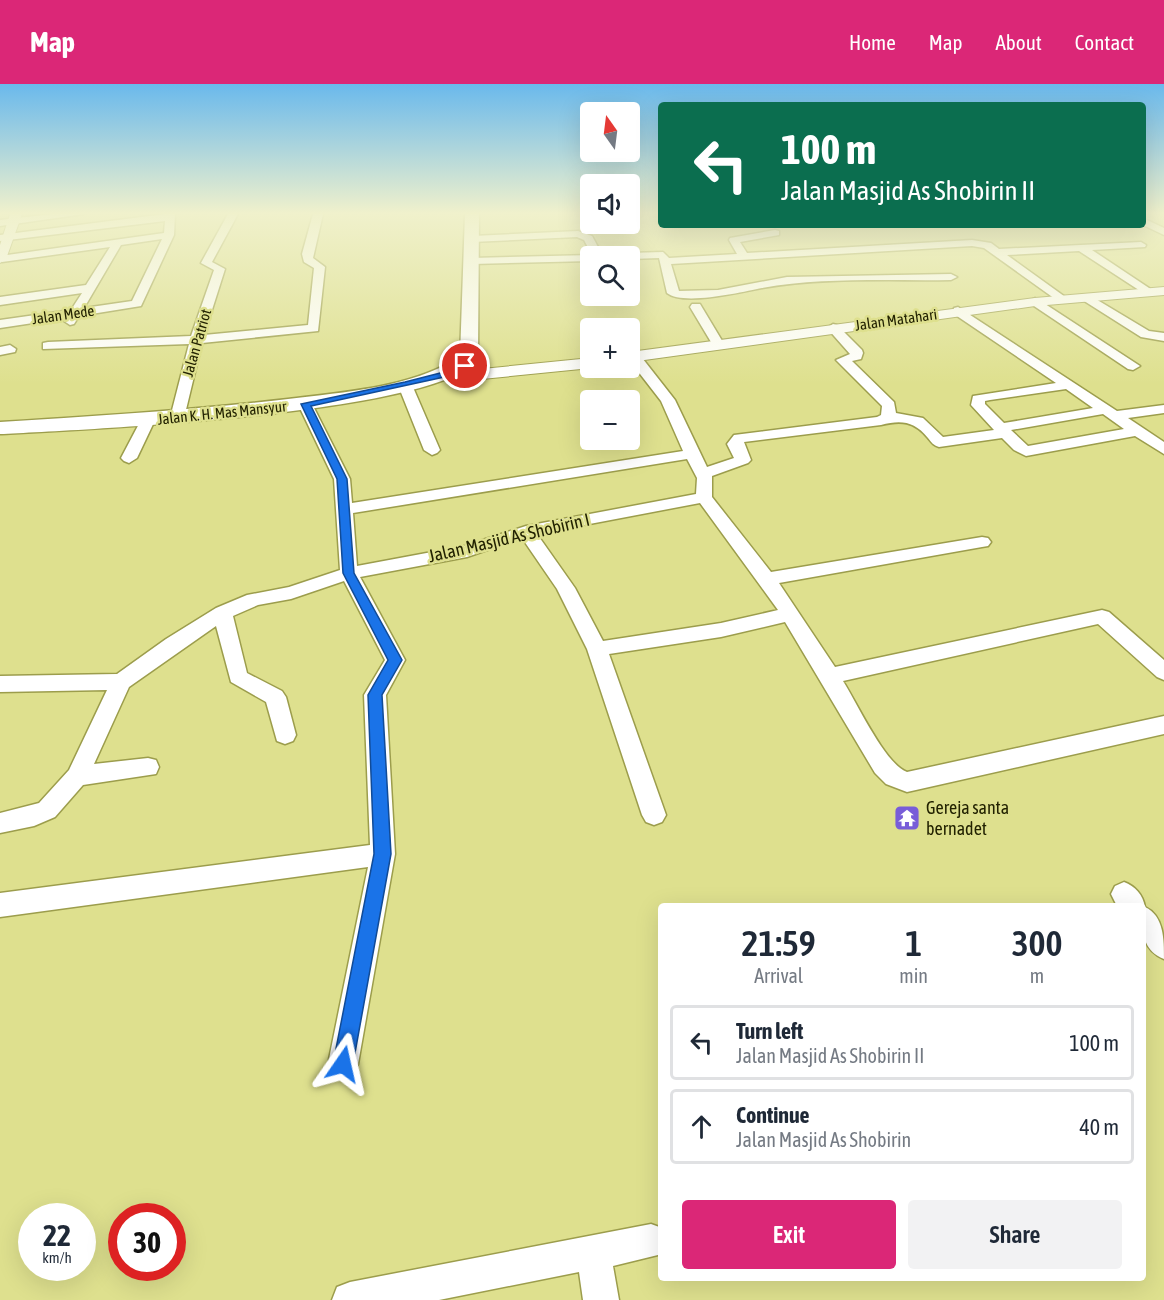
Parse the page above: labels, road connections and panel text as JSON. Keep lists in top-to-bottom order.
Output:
{
  "streets": {
    "main road": ["Jalan K. H. Mas Mansyur"],
    "street": [
      "Jalan Mede",
      "Jalan Matahari",
      "Jalan Patriot",
      "Jalan Masjid As Shobirin I"
    ]
  },
  "crossings": [
    ["Jalan Patriot", "Jalan K. H. Mas Mansyur"]
  ],
  "places": {
    "temple": ["Gereja santa bernadet"]
  },
  "north": "top",
  "page": {
    "header": "Map",
    "nav": [
      "Home",
      "Map",
      "About",
      "Contact"
    ],
    "map_buttons": ["+", "−"],
    "turn": ["100 m", "Jalan Masjid As Shobirin II"],
    "eta": [
      "21:59",
      "Arrival",
      "1",
      "min",
      "300",
      "m"
    ],
    "list": [
      {
        "name": "Turn left",
        "note": "Jalan Masjid As Shobirin II",
        "value": "100 m"
      },
      {
        "name": "Continue",
        "note": "Jalan Masjid As Shobirin",
        "value": "40 m"
      }
    ],
    "buttons": ["Exit", "Share"],
    "speed": "22 km/h",
    "limit": "30"
  }
}
